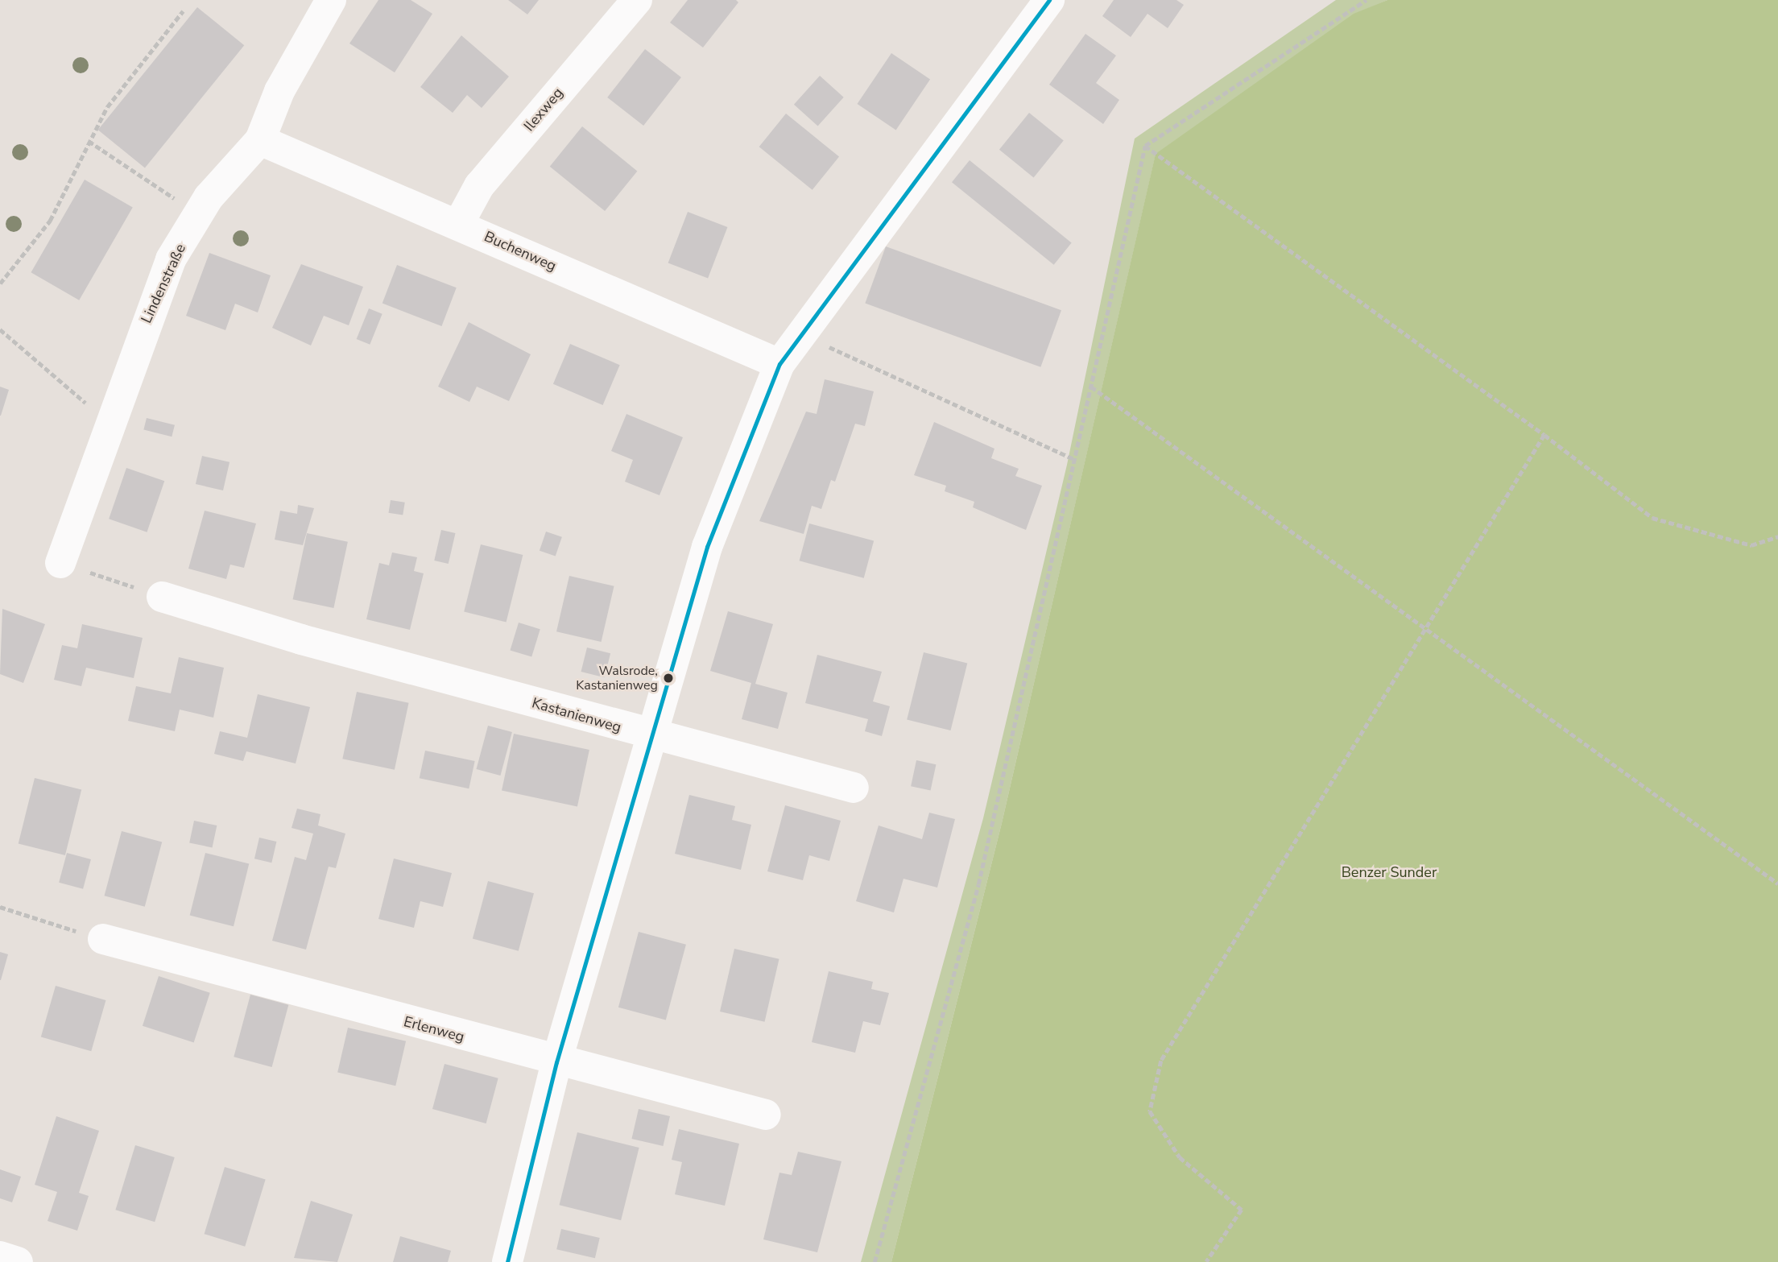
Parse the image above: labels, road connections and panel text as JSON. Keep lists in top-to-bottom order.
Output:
{
  "streets": {
    "street": [
      "Ilexweg",
      "Buchenweg",
      "Lindenstraße",
      "Kastanienweg",
      "Erlenweg"
    ]
  },
  "crossings": [
    ["Ilexweg", "Buchenweg"],
    ["Buchenweg", "Lindenstraße"]
  ],
  "parks": ["Benzer Sunder"],
  "places": ["Walsrode, Kastanienweg"]
}
